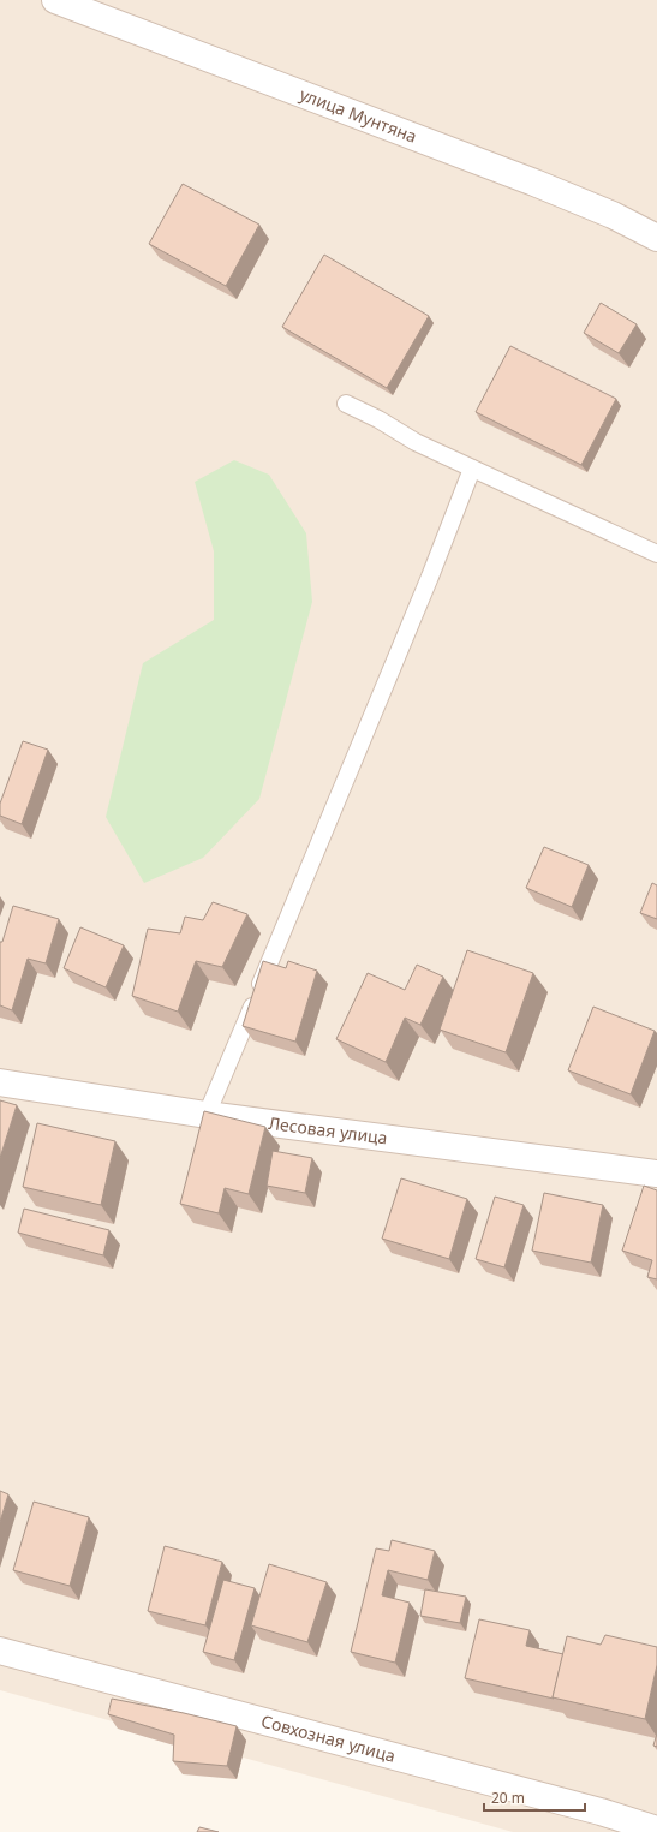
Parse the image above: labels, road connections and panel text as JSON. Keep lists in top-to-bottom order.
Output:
{
  "streets": {
    "street": ["улица Мунтяна", "Лесовая улица", "Совхозная улица"]
  },
  "scale_bar": "20 m"
}
